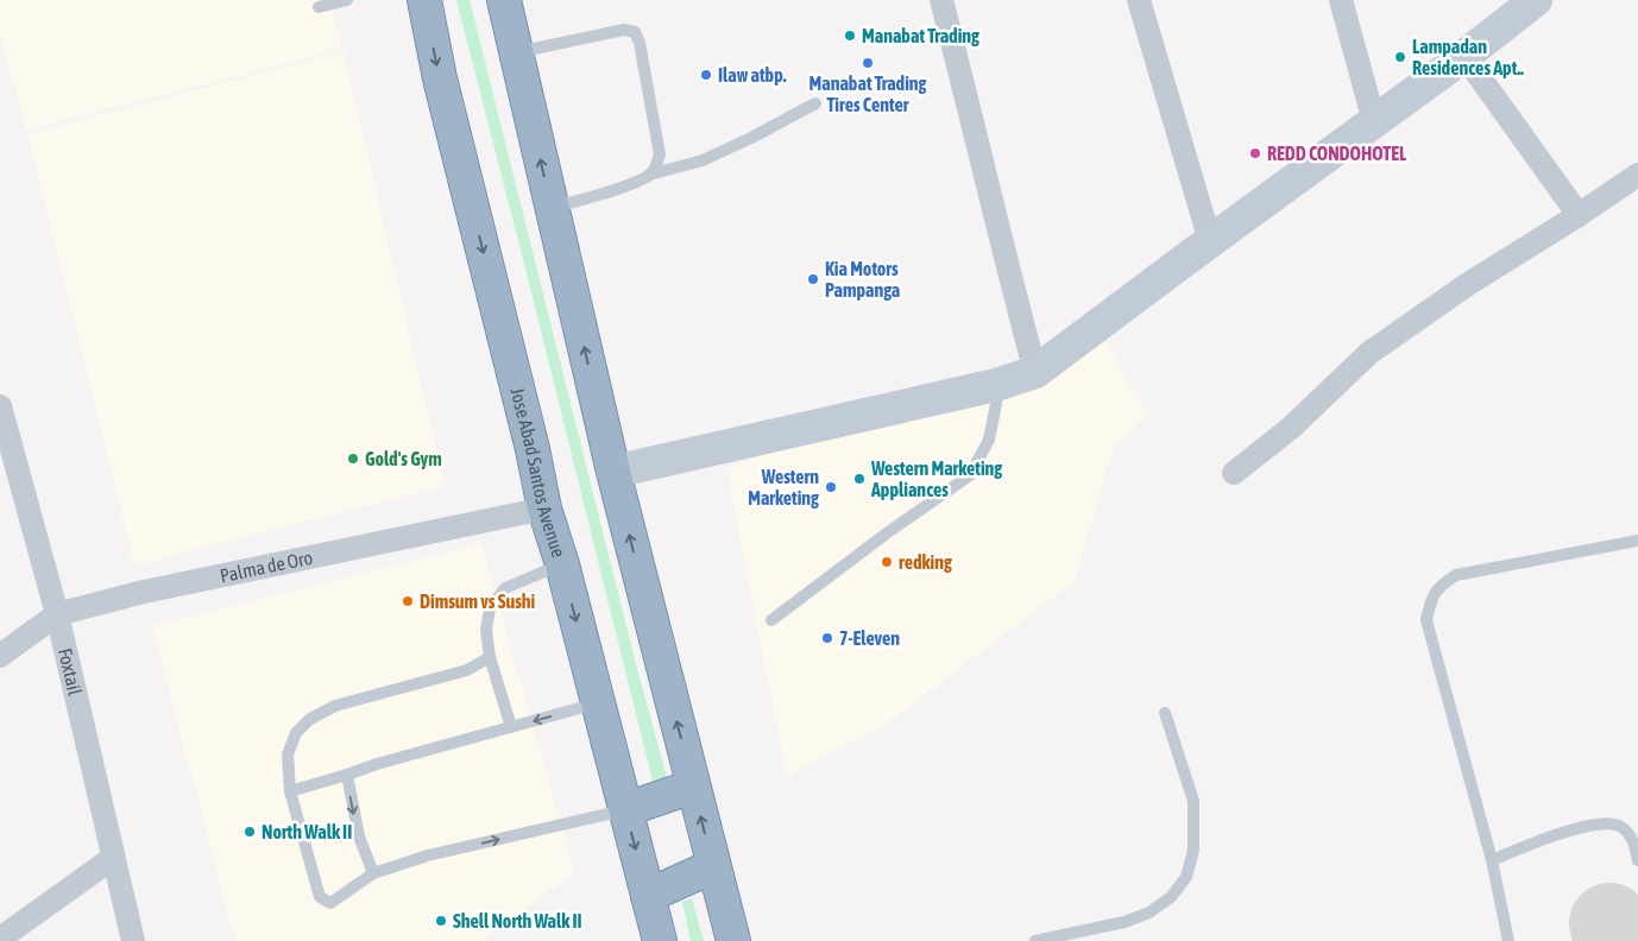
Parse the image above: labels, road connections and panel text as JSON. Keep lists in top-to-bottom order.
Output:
{
  "streets": {
    "highway": ["Jose Abad Santos Avenue"],
    "street": ["Palma de Oro", "Foxtail"]
  },
  "crossings": [
    ["Jose Abad Santos Avenue", "Palma de Oro"],
    ["Palma de Oro", "Foxtail"]
  ],
  "places": [
    "Manabat Trading",
    "Lampadan Residences Apt..",
    "Manabat Trading Tires Center",
    "Ilaw atbp.",
    "REDD CONDOHOTEL",
    "Kia Motors Pampanga",
    "Gold's Gym",
    "Western Marketing Appliances",
    "Western Marketing",
    "redking",
    "Dimsum vs Sushi",
    "7-Eleven",
    "North Walk II",
    "Shell North Walk II"
  ]
}
